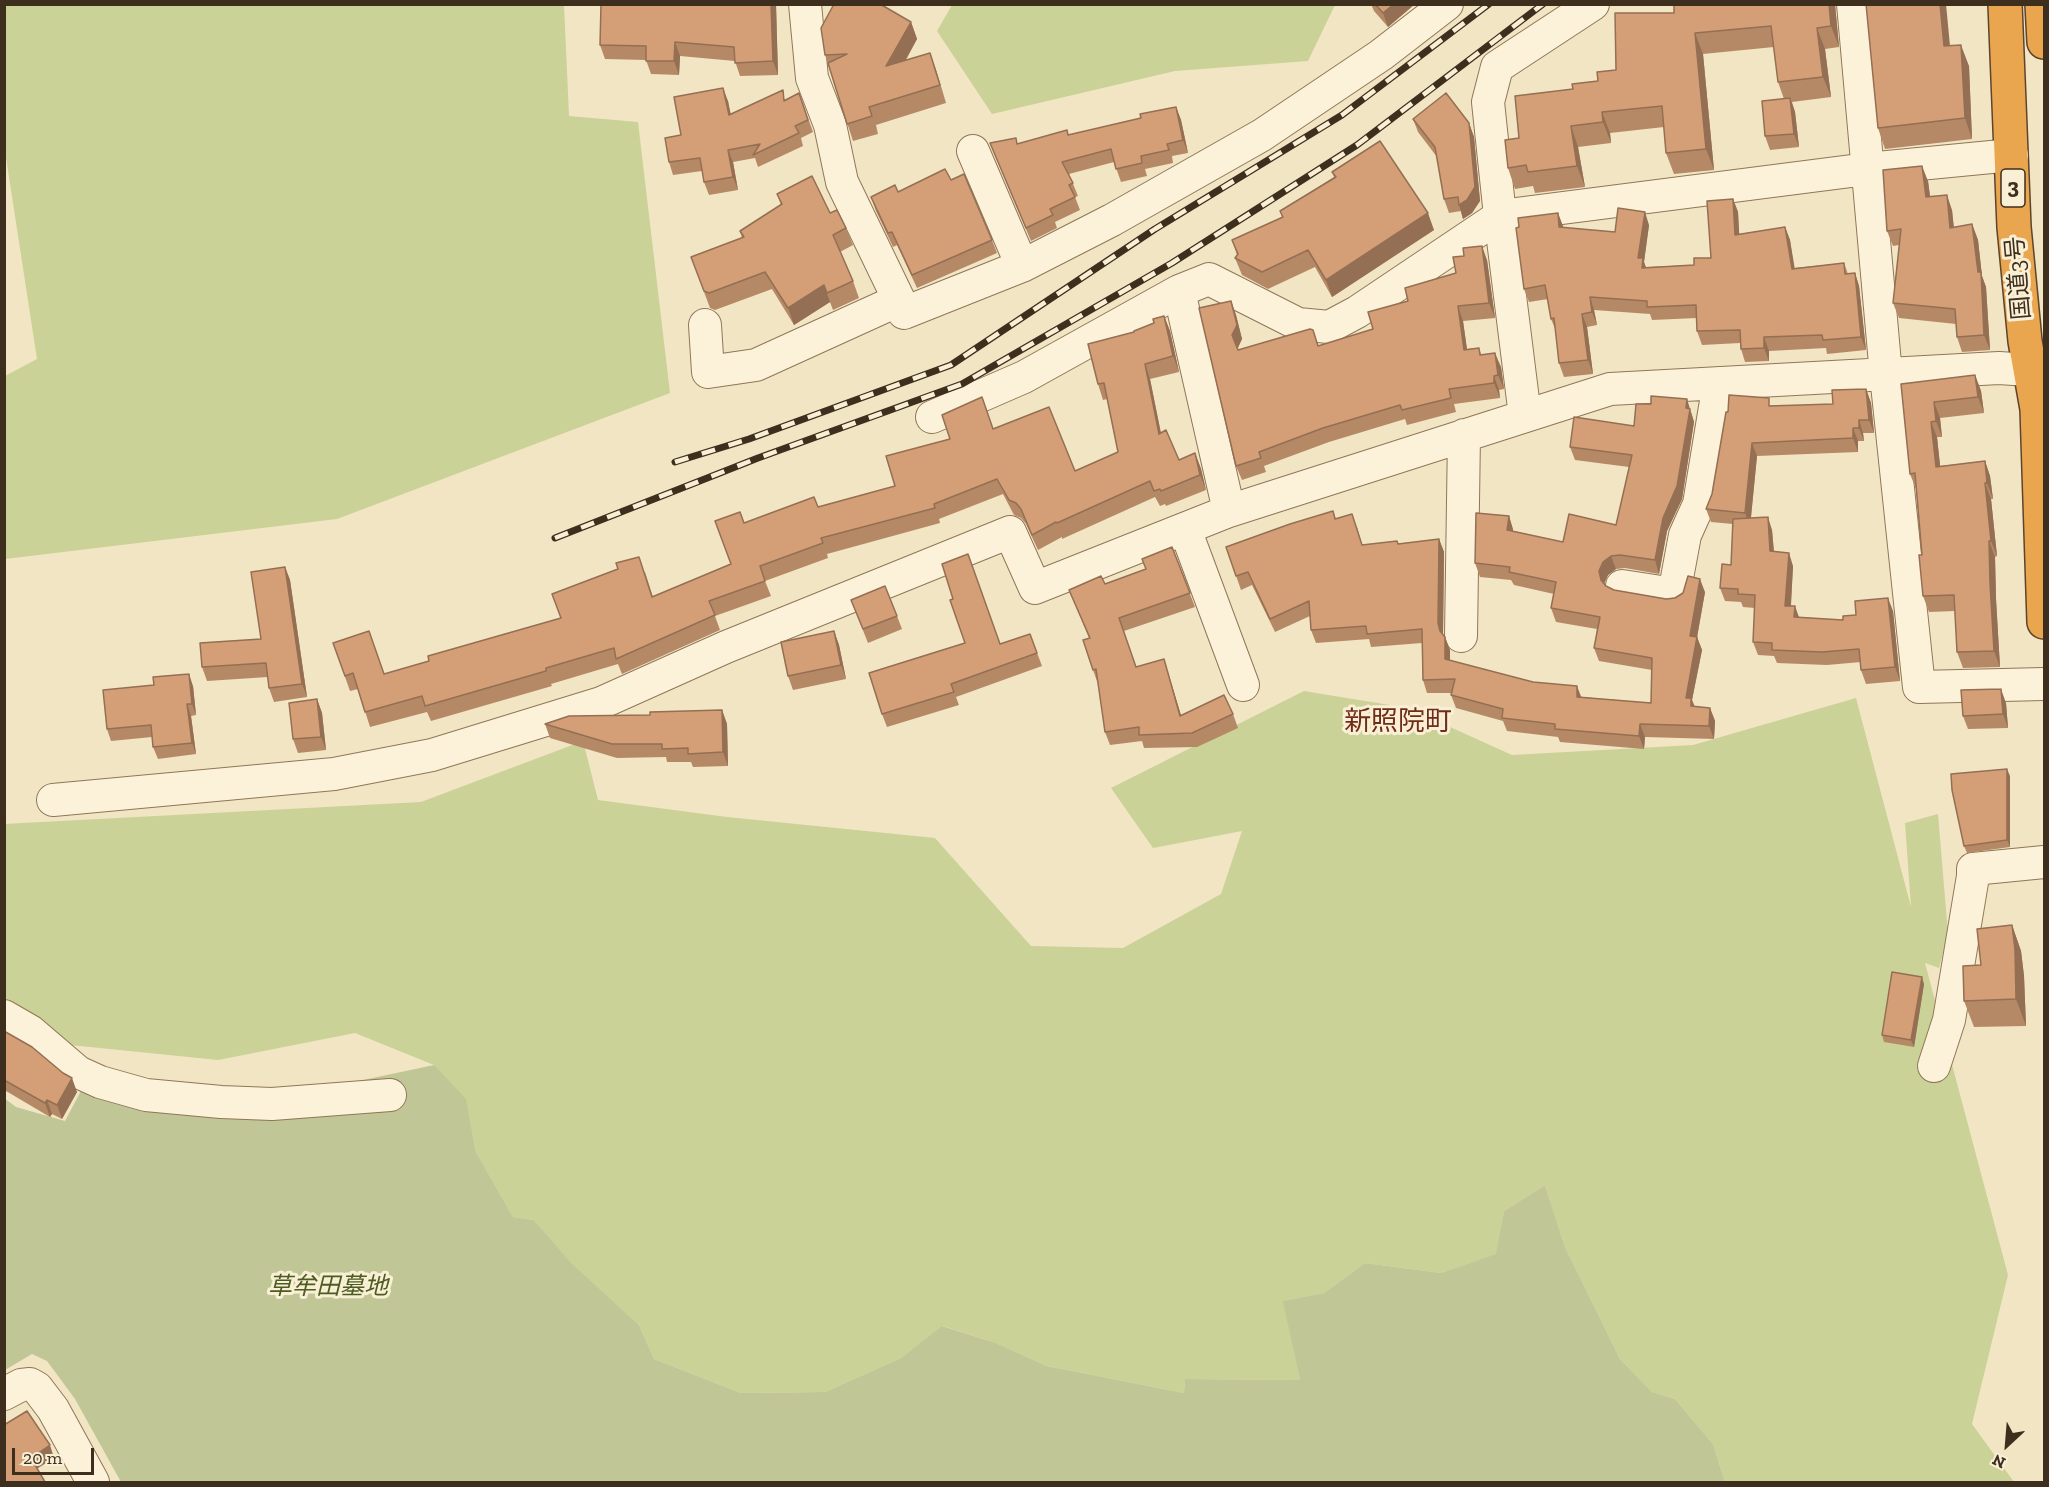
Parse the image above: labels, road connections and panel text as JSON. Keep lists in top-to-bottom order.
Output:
{
  "streets": {
    "highway": ["3", "国道3号"]
  },
  "districts": ["新照院町"],
  "parks": ["草牟田墓地"],
  "scale_bar": "20 m",
  "north": "bottom left"
}
